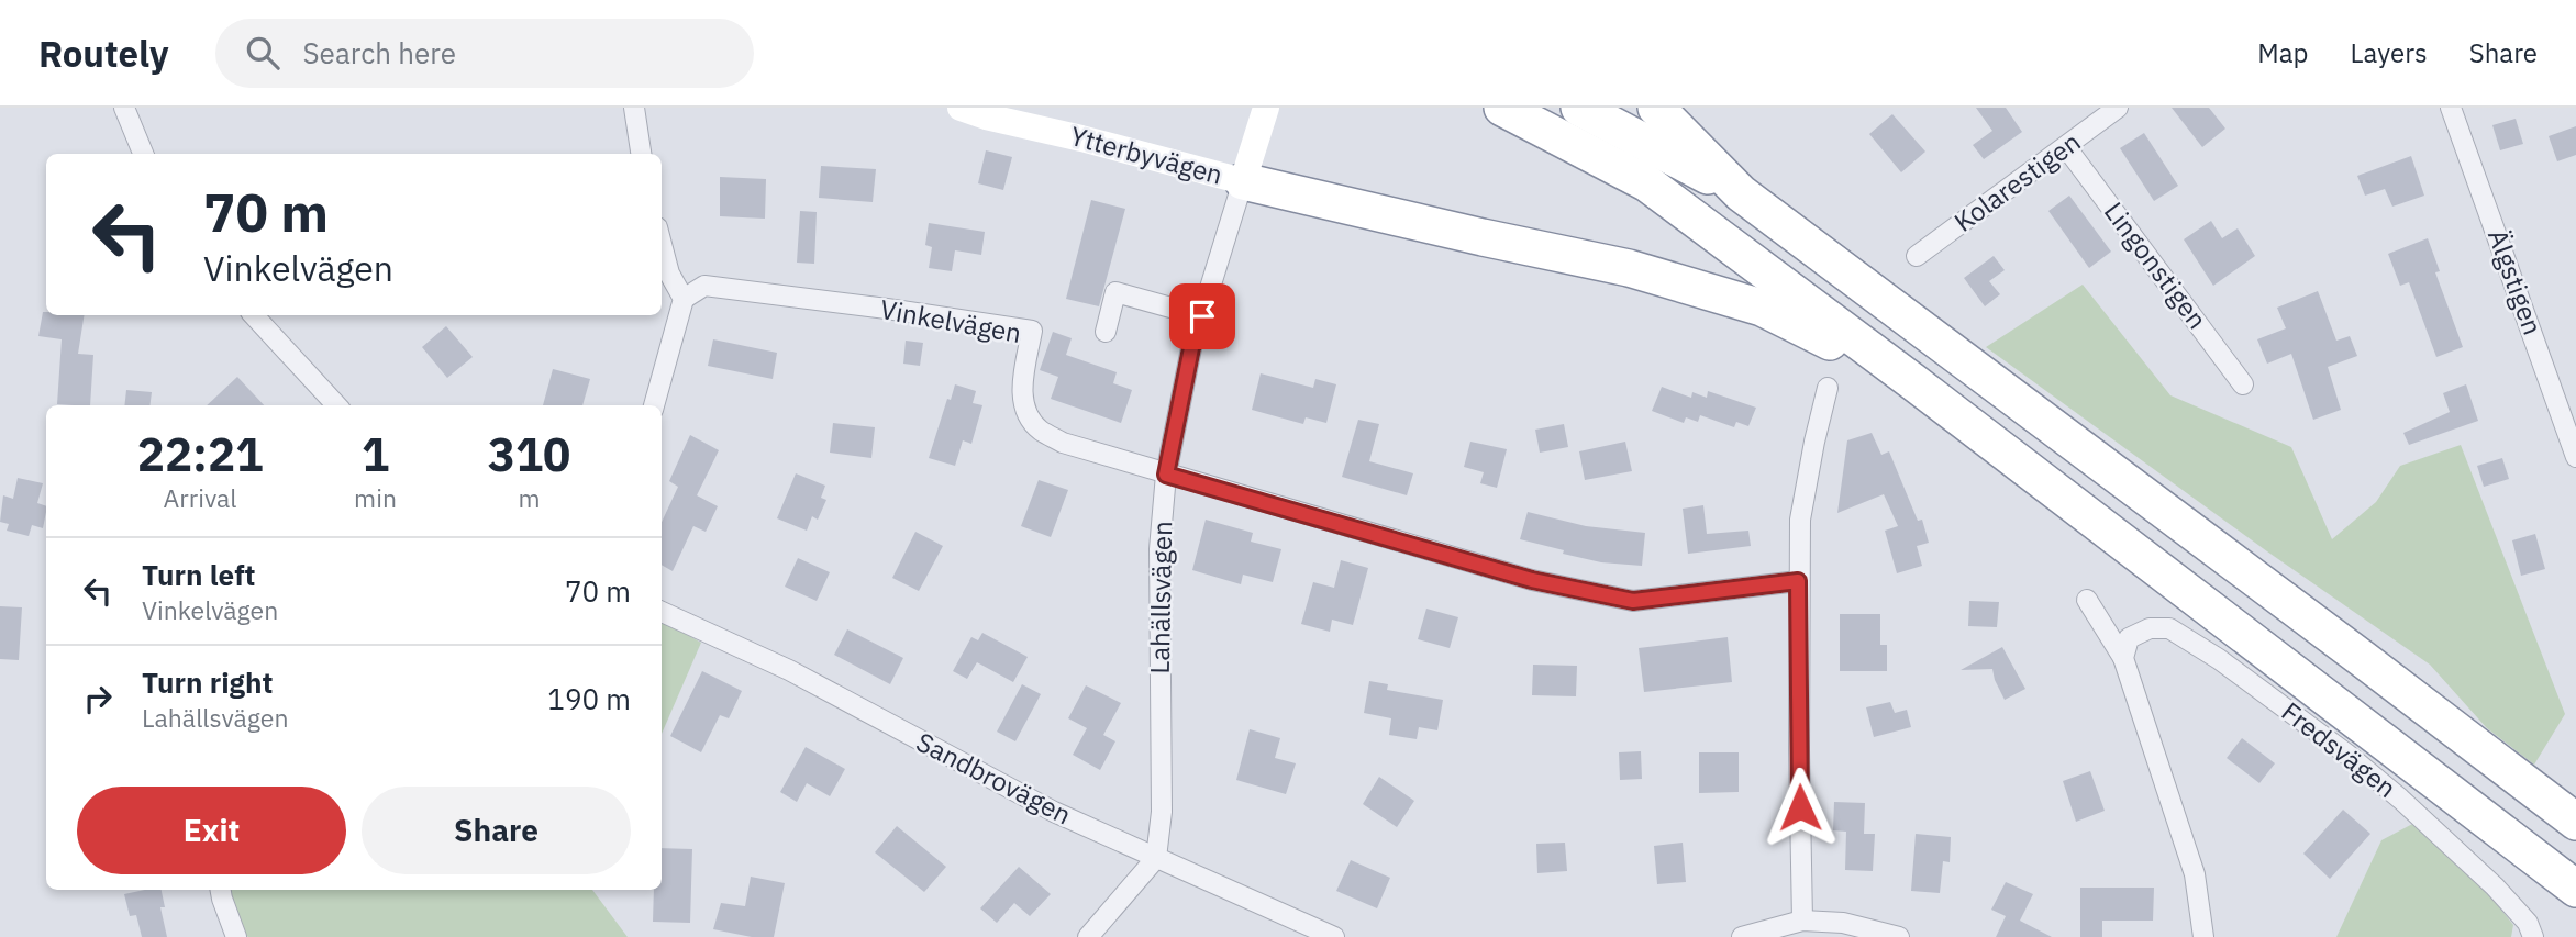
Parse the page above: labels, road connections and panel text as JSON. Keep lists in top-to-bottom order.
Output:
{
  "streets": {
    "street": [
      "Ytterbyvägen",
      "Kolarestigen",
      "Lingonstigen",
      "Älgstigen",
      "Vinkelvägen",
      "Lahällsvägen",
      "Fredsvägen",
      "Sandbrovägen"
    ]
  },
  "crossings": [
    ["Ytterbyvägen", "Lahällsvägen"],
    ["Kolarestigen", "Lingonstigen"],
    ["Vinkelvägen", "Lahällsvägen"],
    ["Lahällsvägen", "Sandbrovägen"]
  ],
  "page": {
    "header": "Routely",
    "search": "Search here",
    "nav": ["Map", "Layers", "Share"],
    "turn": ["70 m", "Vinkelvägen"],
    "eta": [
      "22:21",
      "Arrival",
      "1",
      "min",
      "310",
      "m"
    ],
    "list": [
      {
        "name": "Turn left",
        "note": "Vinkelvägen",
        "value": "70 m"
      },
      {
        "name": "Turn right",
        "note": "Lahällsvägen",
        "value": "190 m"
      }
    ],
    "buttons": ["Exit", "Share"]
  }
}
